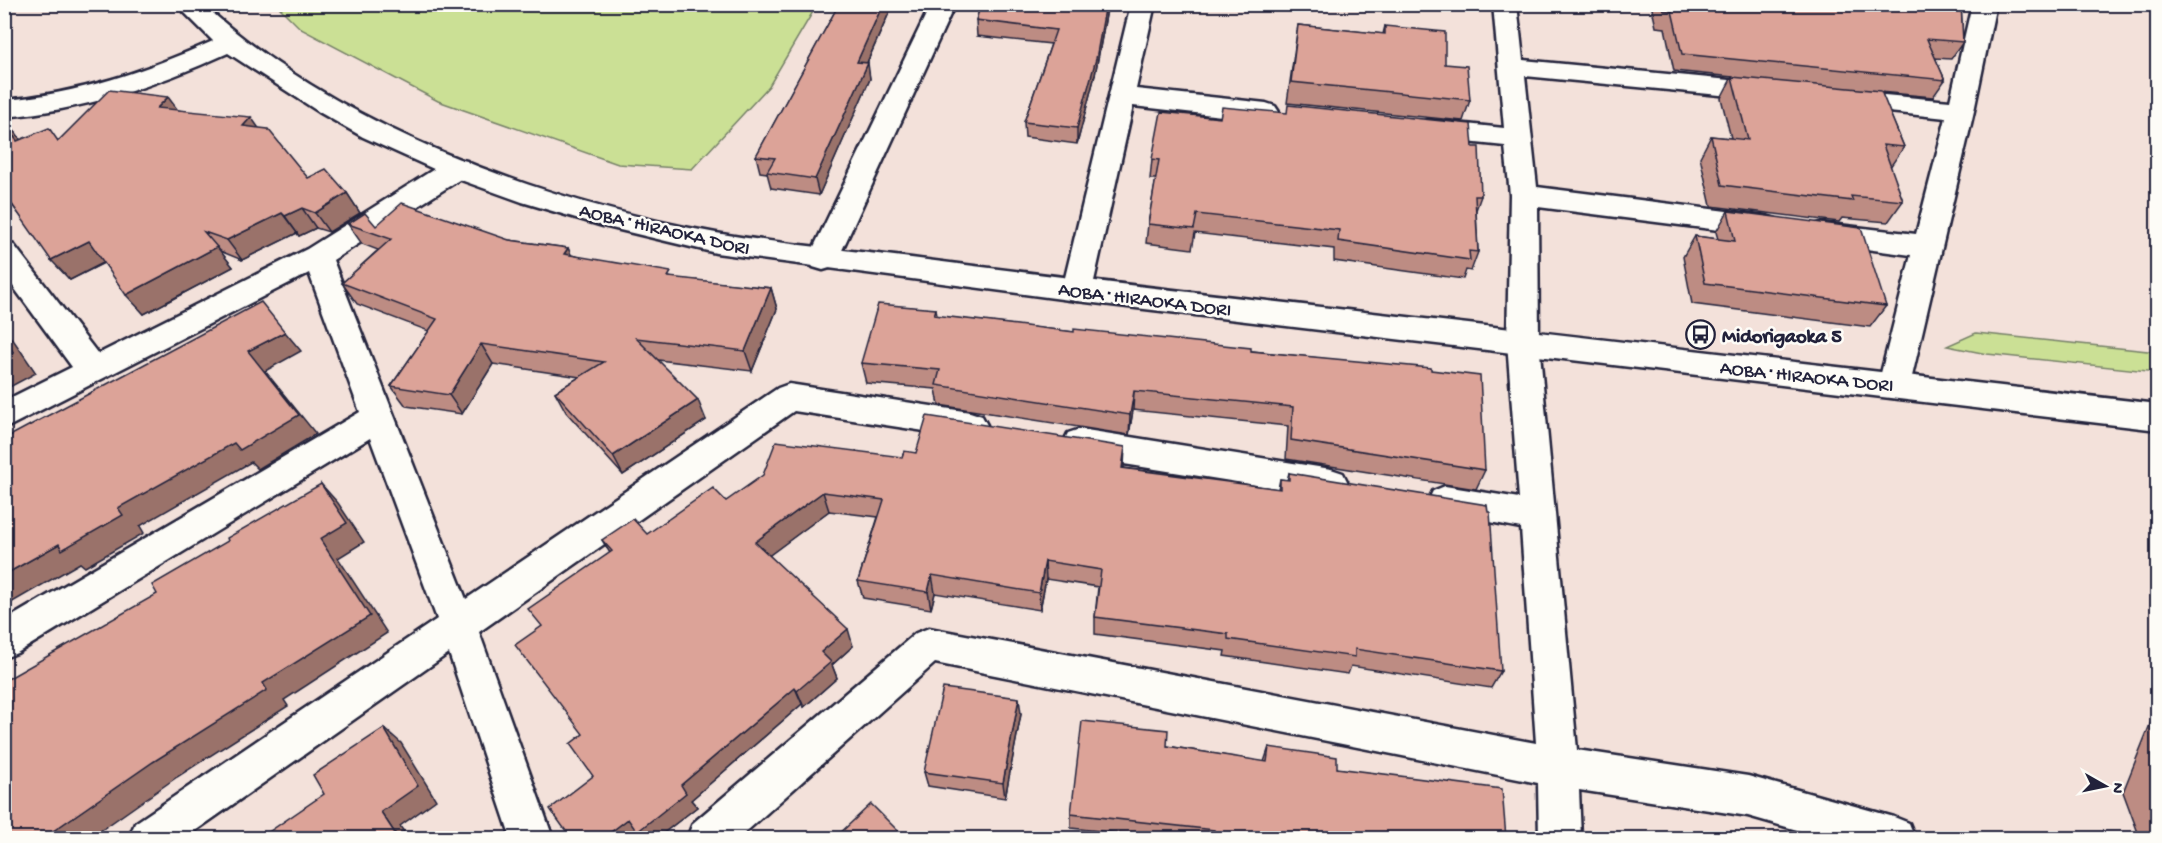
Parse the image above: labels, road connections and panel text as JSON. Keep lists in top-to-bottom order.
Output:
{
  "streets": {
    "street": ["AOBA･HIRAOKA DORI"]
  },
  "places": {
    "bus stop": ["Midorigaoka 5"]
  },
  "north": "right"
}
